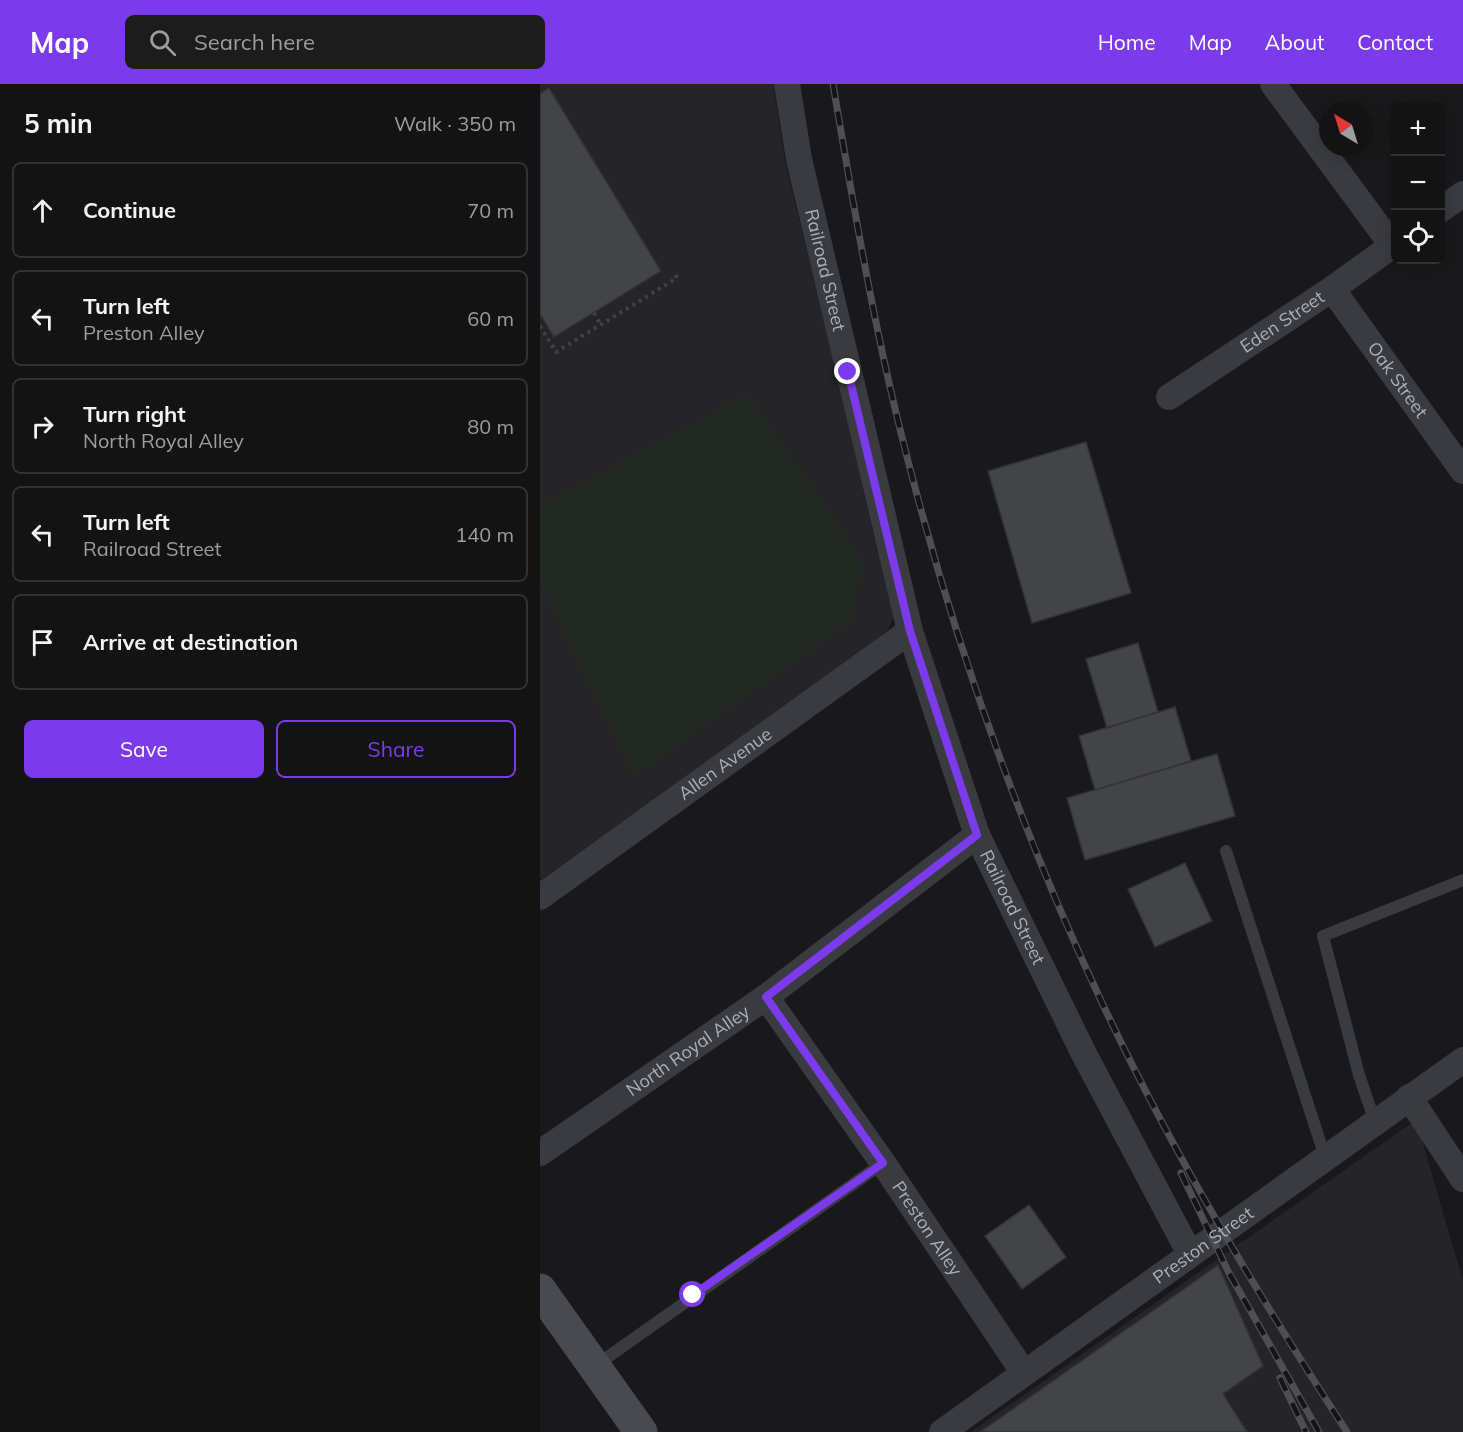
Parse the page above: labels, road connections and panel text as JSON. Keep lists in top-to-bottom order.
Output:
{
  "streets": {
    "street": [
      "Railroad Street",
      "Eden Street",
      "Oak Street",
      "Allen Avenue",
      "North Royal Alley",
      "Preston Alley",
      "Preston Street"
    ]
  },
  "crossings": [
    ["Railroad Street", "Allen Avenue"],
    ["Railroad Street", "North Royal Alley"],
    ["Railroad Street", "Preston Street"],
    ["Eden Street", "Oak Street"],
    ["North Royal Alley", "Preston Alley"],
    ["Preston Alley", "Preston Street"]
  ],
  "north": "top left",
  "page": {
    "header": "Map",
    "search": "Search here",
    "nav": [
      "Home",
      "Map",
      "About",
      "Contact"
    ],
    "heading": ["5 min", "Walk · 350 m"],
    "map_buttons": ["+", "−"],
    "list": [
      ["Continue", "70 m"],
      ["Turn left", "Preston Alley", "60 m"],
      ["Turn right", "North Royal Alley", "80 m"],
      ["Turn left", "Railroad Street", "140 m"],
      "Arrive at destination"
    ],
    "buttons": ["Save", "Share"]
  }
}
